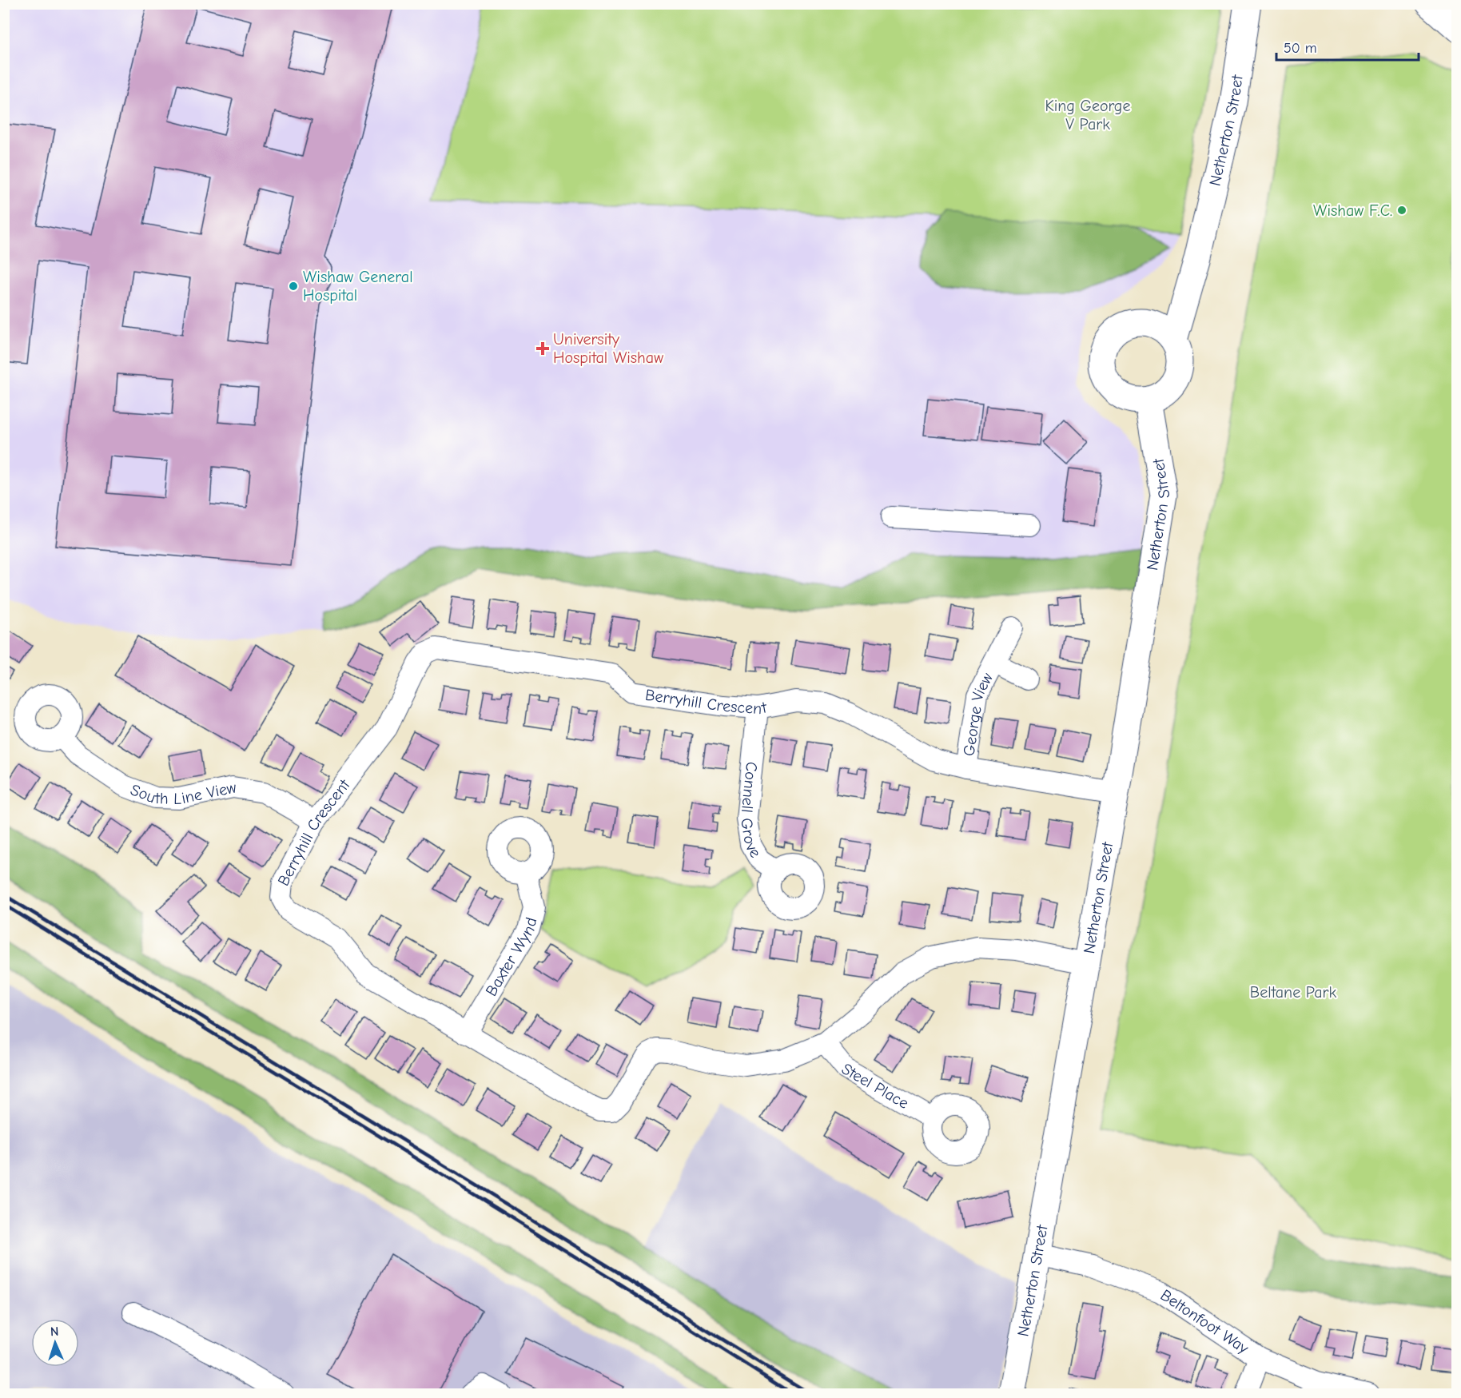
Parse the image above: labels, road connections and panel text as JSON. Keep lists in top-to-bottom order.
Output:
{
  "streets": {
    "street": [
      "Netherton Street",
      "Berryhill Crescent",
      "George View",
      "South Line View",
      "Connell Grove",
      "Baxter Wynd",
      "Steel Place",
      "Beltonfoot Way"
    ]
  },
  "crossings": [
    ["Netherton Street", "Berryhill Crescent"],
    ["Netherton Street", "Beltonfoot Way"],
    ["Berryhill Crescent", "George View"],
    ["Berryhill Crescent", "South Line View"],
    ["Berryhill Crescent", "Connell Grove"],
    ["Berryhill Crescent", "Baxter Wynd"],
    ["Berryhill Crescent", "Steel Place"]
  ],
  "parks": ["King George V Park", "Beltane Park"],
  "places": {
    "other": ["Wishaw F.C.", "Wishaw General Hospital"],
    "health": ["University Hospital Wishaw"]
  },
  "scale_bar": "50 m",
  "north": "top"
}
